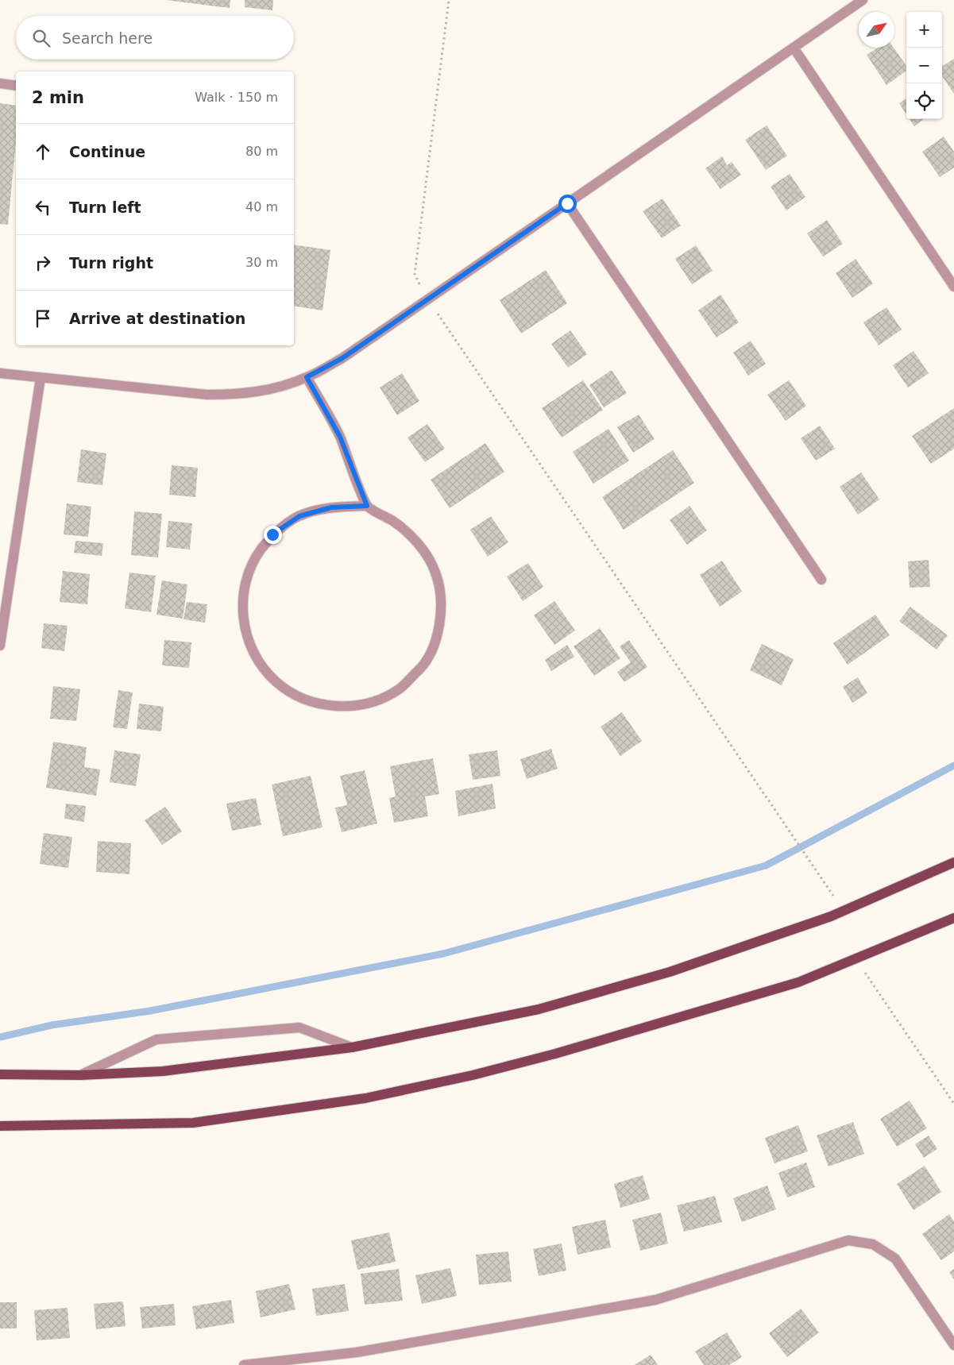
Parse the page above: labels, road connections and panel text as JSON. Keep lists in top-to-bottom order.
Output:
{
  "north": "top right",
  "page": {
    "map_buttons": ["+", "−"],
    "search": "Search here",
    "heading": ["2 min", "Walk · 150 m"],
    "list": [
      ["Continue", "80 m"],
      ["Turn left", "40 m"],
      ["Turn right", "30 m"],
      "Arrive at destination"
    ]
  }
}
